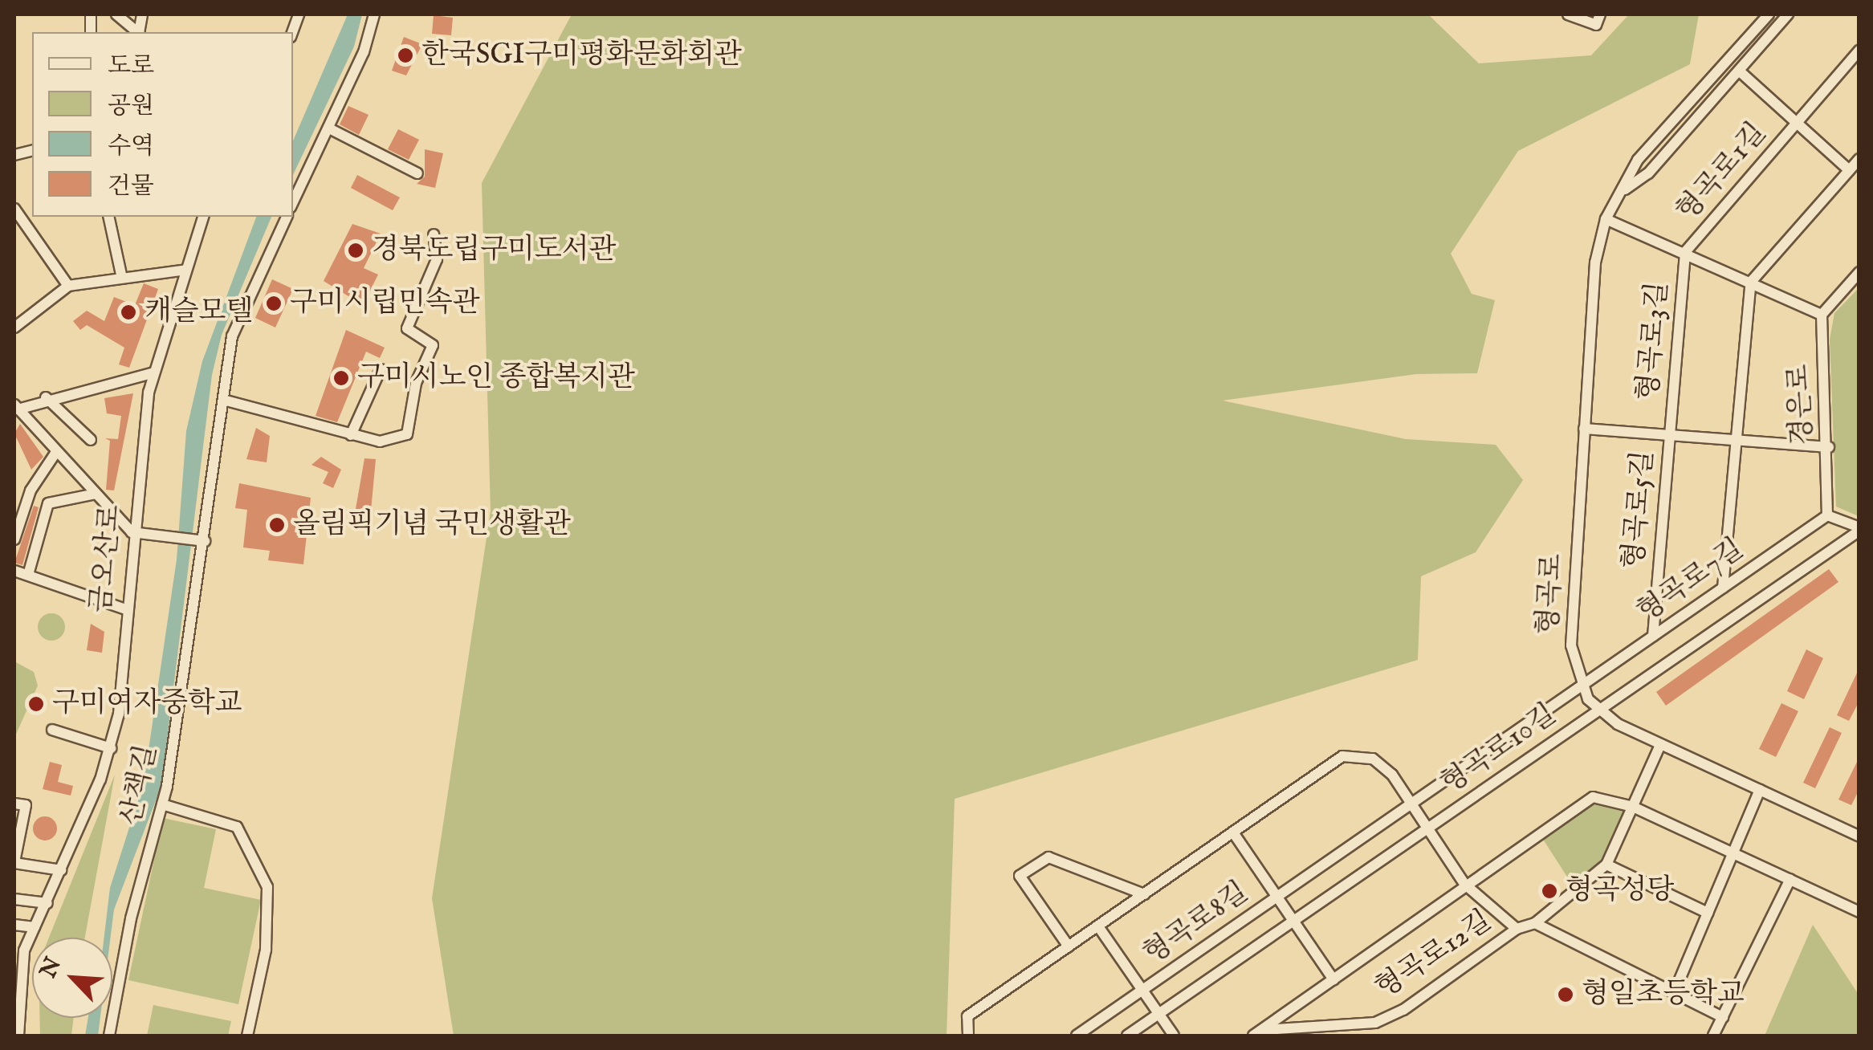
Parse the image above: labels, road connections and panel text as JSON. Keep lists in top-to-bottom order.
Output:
{
  "streets": {
    "street": [
      "형곡로1길",
      "형곡로3길",
      "경은로",
      "형곡로5길",
      "금오산로",
      "형곡로7길",
      "형곡로",
      "형곡로10길",
      "산책길",
      "형곡로8길",
      "형곡로12길"
    ]
  },
  "crossings": [
    ["형곡로1길", "형곡로3길"],
    ["형곡로1길", "형곡로"],
    ["형곡로3길", "경은로"],
    ["형곡로3길", "형곡로5길"],
    ["형곡로3길", "형곡로"],
    ["경은로", "형곡로5길"],
    ["경은로", "형곡로7길"],
    ["형곡로5길", "형곡로7길"],
    ["형곡로5길", "형곡로"],
    ["형곡로7길", "형곡로"],
    ["형곡로7길", "형곡로8길"],
    ["형곡로", "형곡로10길"],
    ["형곡로", "형곡로8길"],
    ["형곡로", "형곡로12길"],
    ["형곡로10길", "형곡로12길"]
  ],
  "places": [
    "한국SGI구미평화문화회관",
    "경북도립구미도서관",
    "구미시립민속관",
    "캐슬모텔",
    "구미시노인 종합복지관",
    "올림픽기념 국민생활관",
    "구미여자중학교",
    "형곡성당",
    "형일초등학교"
  ],
  "legend": [
    "도로",
    "공원",
    "수역",
    "건물"
  ],
  "north": "top left"
}
